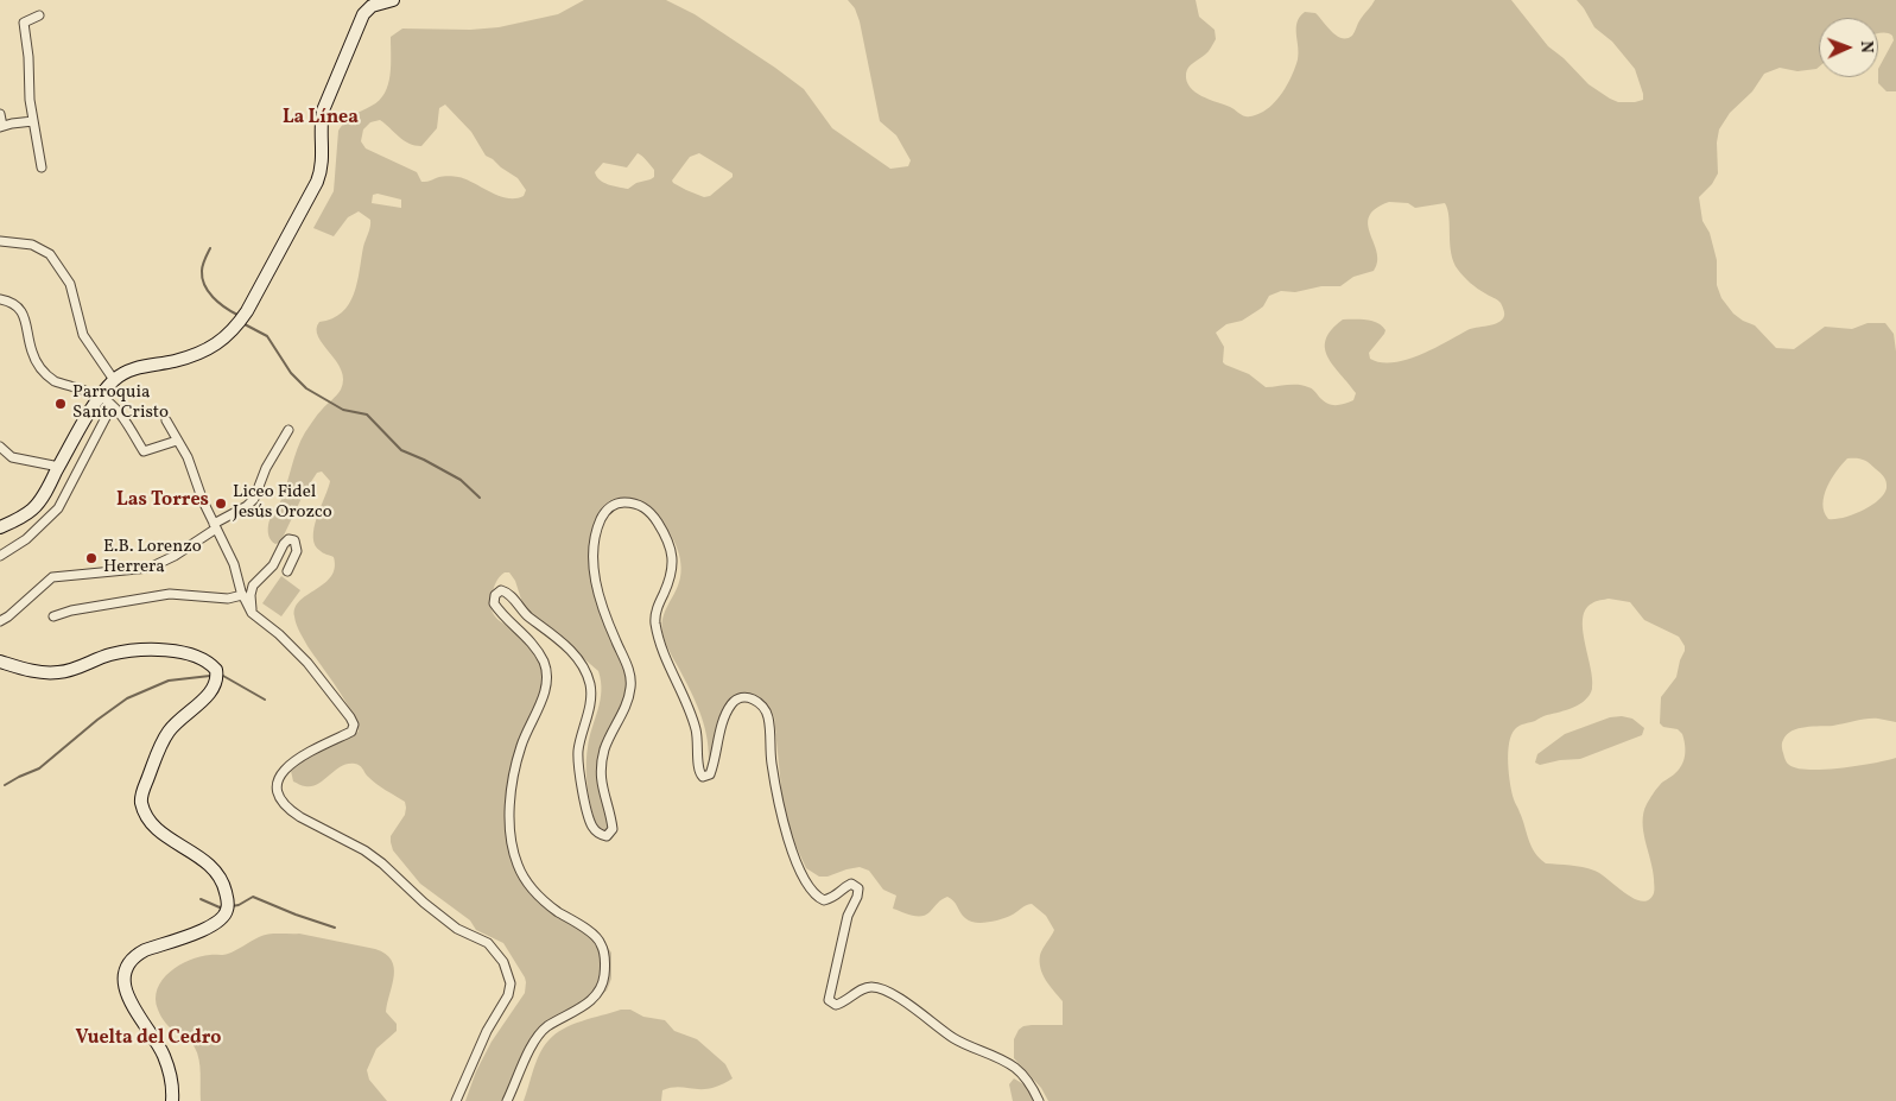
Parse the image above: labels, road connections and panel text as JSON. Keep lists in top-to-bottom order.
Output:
{
  "districts": ["La Línea", "Las Torres", "Vuelta del Cedro"],
  "places": ["Parroquia Santo Cristo", "Liceo Fidel Jesús Orozco", "E.B. Lorenzo Herrera"],
  "north": "right"
}
